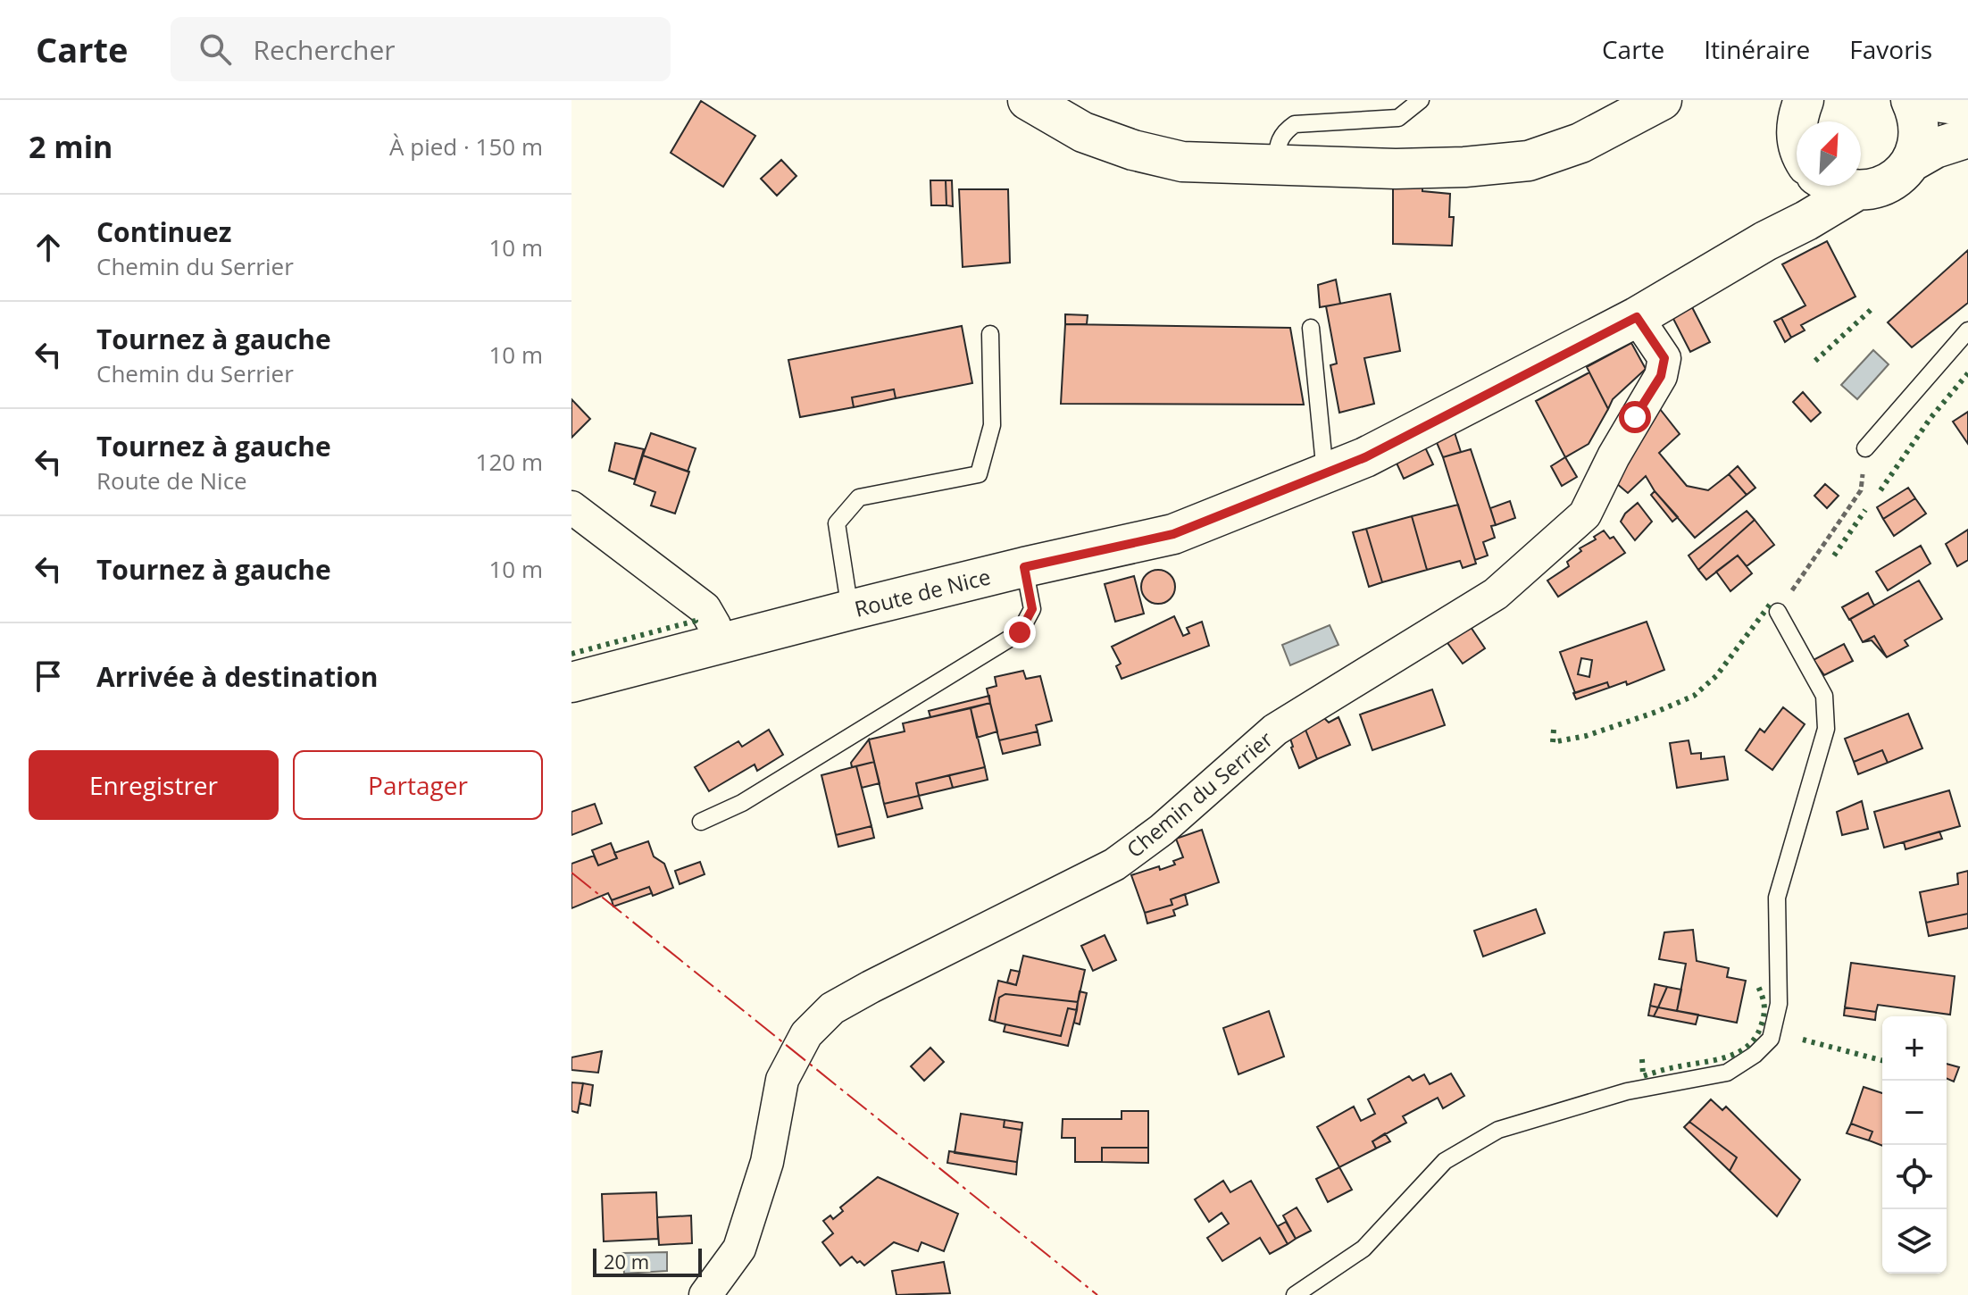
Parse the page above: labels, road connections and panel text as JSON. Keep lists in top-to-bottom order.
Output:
{
  "streets": {
    "main road": ["Route de Nice"],
    "street": ["Chemin du Serrier"]
  },
  "crossings": [
    ["Route de Nice", "Chemin du Serrier"]
  ],
  "scale_bar": "20 m",
  "north": "top right",
  "page": {
    "header": "Carte",
    "search": "Rechercher",
    "nav": ["Carte", "Itinéraire", "Favoris"],
    "heading": ["2 min", "À pied · 150 m"],
    "list": [
      ["Continuez", "Chemin du Serrier", "10 m"],
      ["Tournez à gauche", "Chemin du Serrier", "10 m"],
      ["Tournez à gauche", "Route de Nice", "120 m"],
      ["Tournez à gauche", "10 m"],
      "Arrivée à destination"
    ],
    "buttons": ["Enregistrer", "Partager"],
    "map_buttons": ["+", "−"],
    "scale": "20 m"
  }
}
